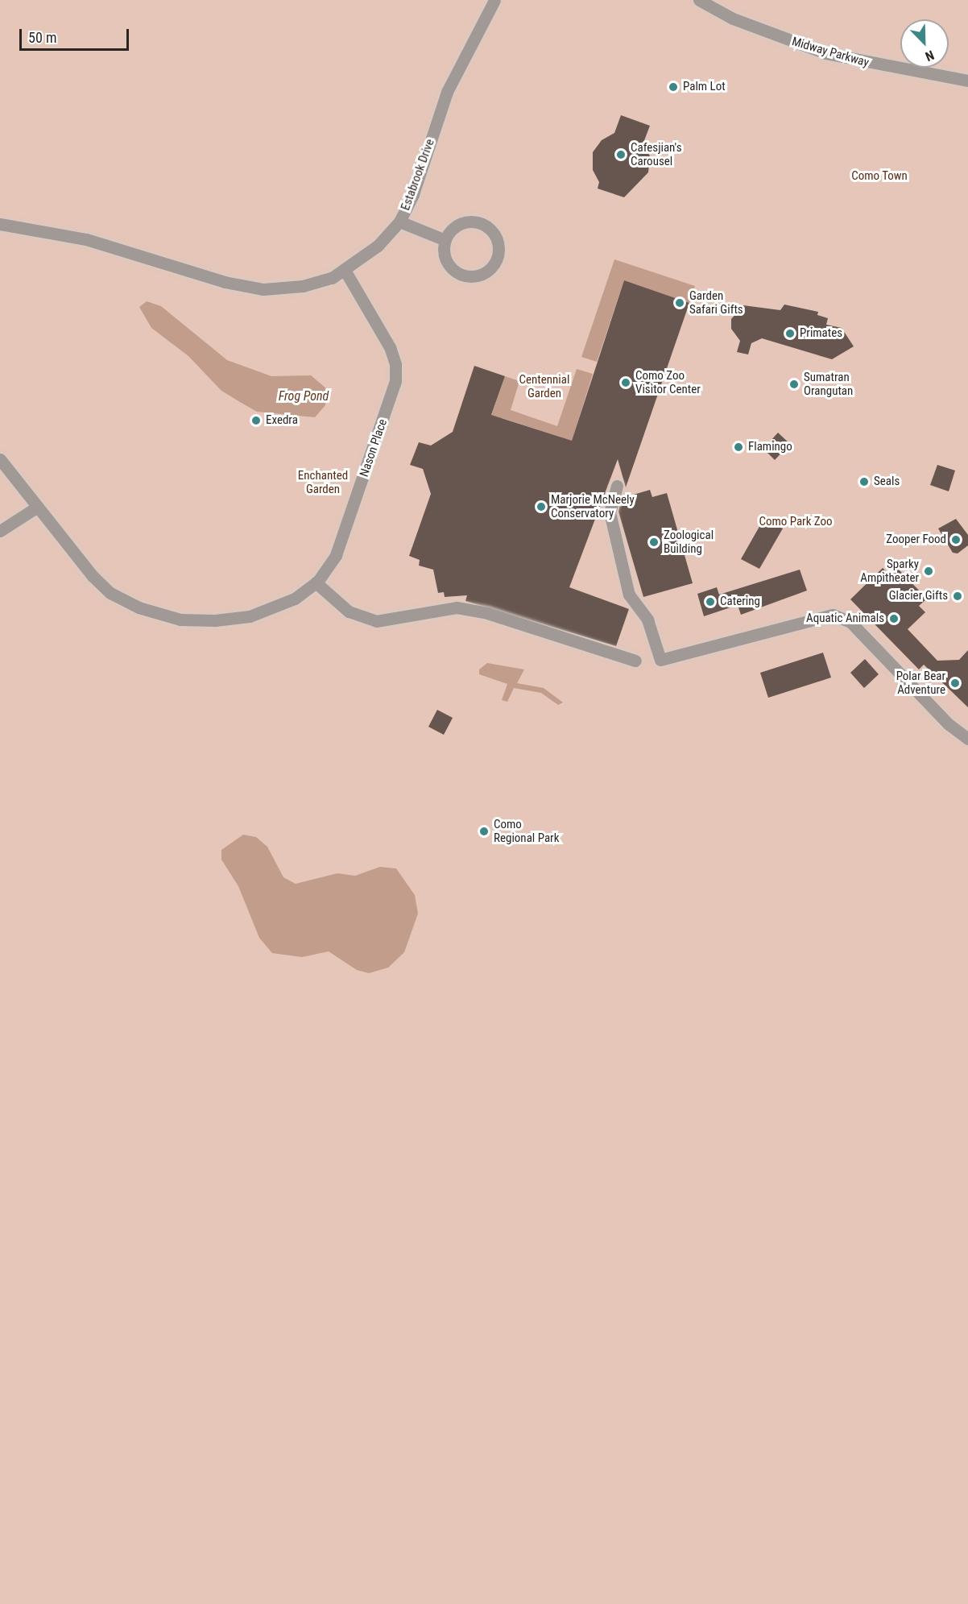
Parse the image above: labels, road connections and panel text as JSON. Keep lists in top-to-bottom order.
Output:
{
  "streets": {
    "street": ["Midway Parkway", "Estabrook Drive", "Nason Place"]
  },
  "crossings": [
    ["Estabrook Drive", "Nason Place"]
  ],
  "water": ["Frog Pond"],
  "parks": [
    "Como Town",
    "Centennial Garden",
    "Enchanted Garden",
    "Como Park Zoo"
  ],
  "places": [
    "Palm Lot",
    "Cafesjian's Carousel",
    "Garden Safari Gifts",
    "Primates",
    "Como Zoo Visitor Center",
    "Sumatran Orangutan",
    "Exedra",
    "Flamingo",
    "Seals",
    "Marjorie McNeely Conservatory",
    "Zooper Food",
    "Zoological Building",
    "Sparky Ampitheater",
    "Glacier Gifts",
    "Catering",
    "Aquatic Animals",
    "Polar Bear Adventure",
    "Como Regional Park"
  ],
  "scale_bar": "50 m",
  "north": "bottom right"
}
